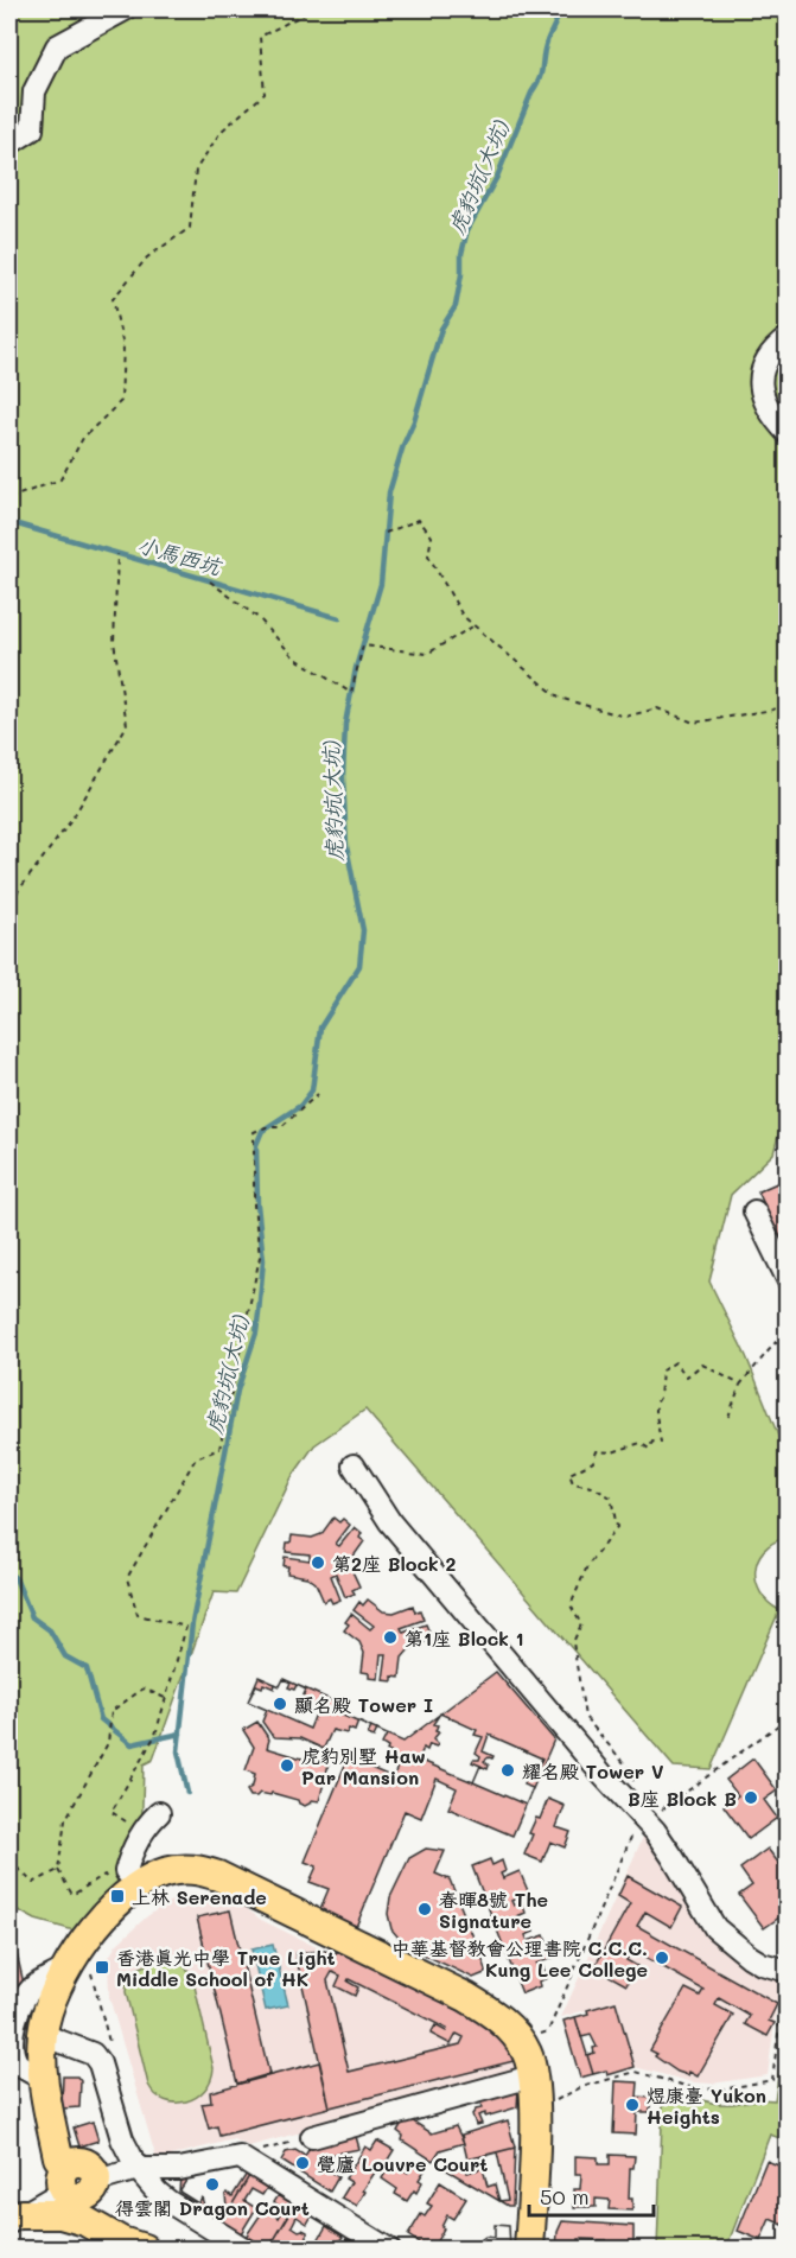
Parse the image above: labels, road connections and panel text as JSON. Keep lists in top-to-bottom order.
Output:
{
  "water": ["虎豹坑(大坑)", "小馬西坑"],
  "places": {
    "other": [
      "第2座 Block 2",
      "第1座 Block 1",
      "顯名殿 Tower I",
      "虎豹別墅 Haw Par Mansion",
      "耀名殿 Tower V",
      "B座 Block B",
      "春暉8號 The Signature",
      "中華基督教會公理書院 C.C.C. Kung Lee College",
      "煜康臺 Yukon Heights",
      "覺廬 Louvre Court",
      "得雲閣 Dragon Court"
    ],
    "transit": ["上林 Serenade", "香港真光中學 True Light Middle School of HK"]
  },
  "scale_bar": "50 m"
}
